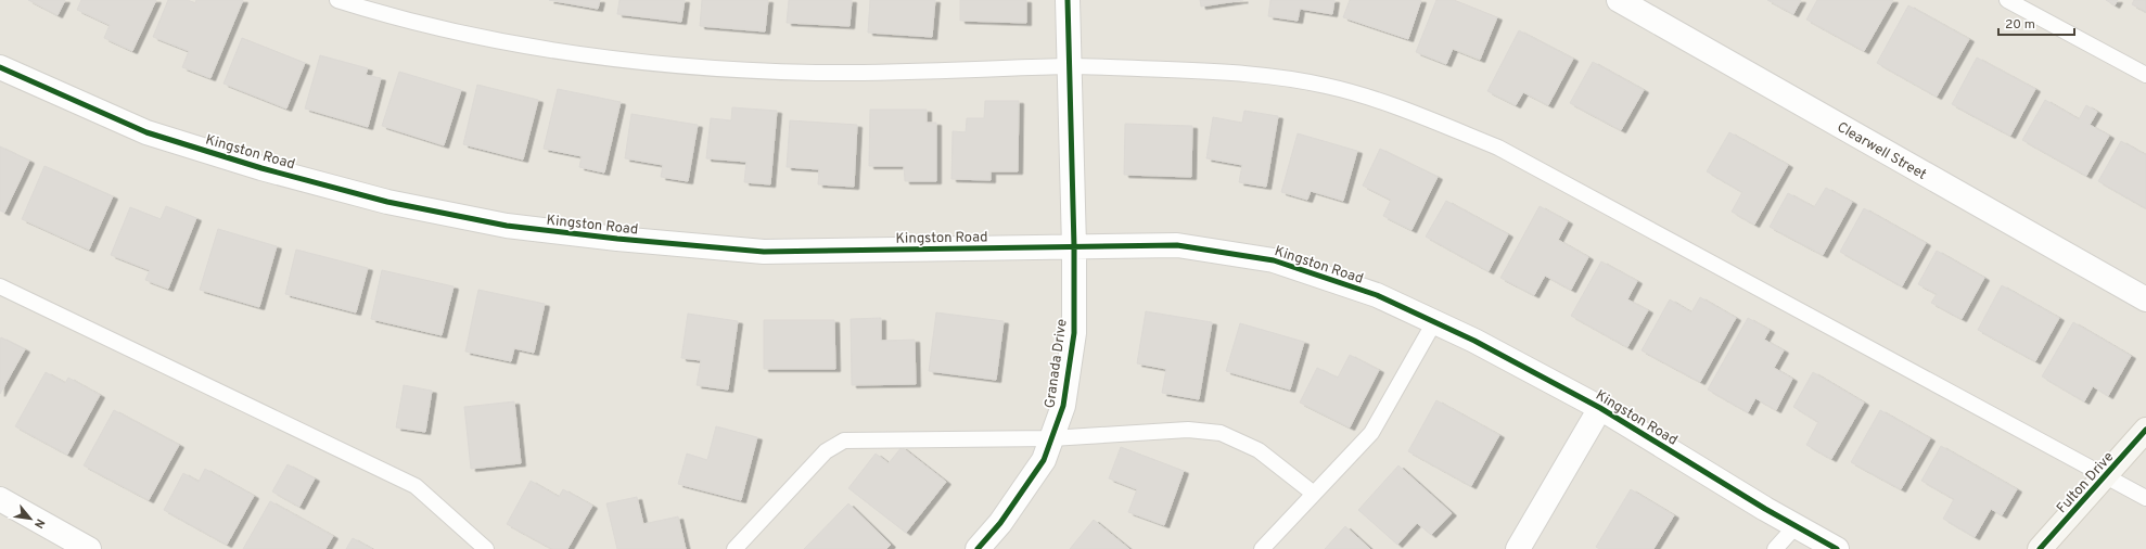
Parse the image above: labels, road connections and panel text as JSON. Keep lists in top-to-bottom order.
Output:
{
  "streets": {
    "main road": ["Fulton Drive"],
    "street": ["Clearwell Street", "Kingston Road", "Granada Drive"]
  },
  "crossings": [
    ["Kingston Road", "Granada Drive"]
  ],
  "scale_bar": "20 m",
  "north": "bottom right"
}
